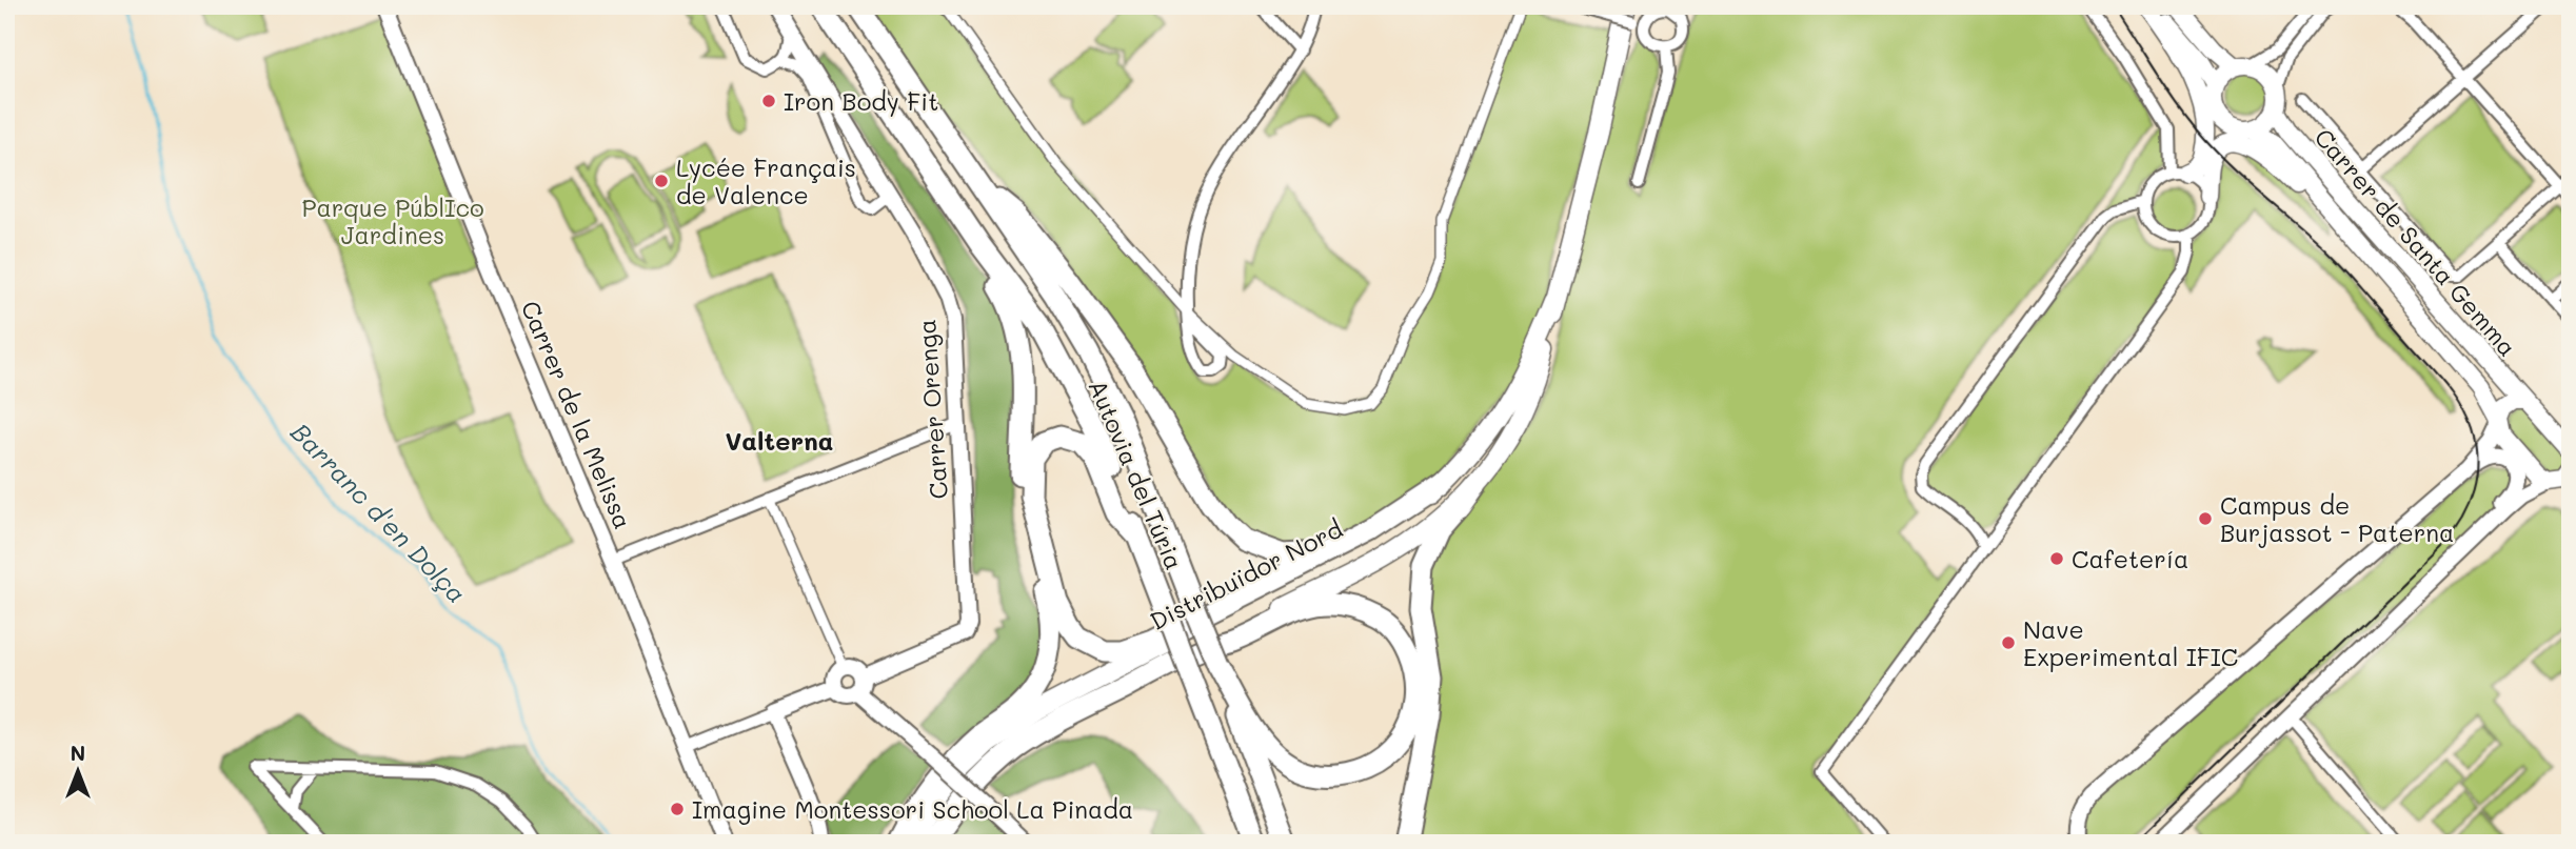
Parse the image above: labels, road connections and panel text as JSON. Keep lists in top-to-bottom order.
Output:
{
  "streets": {
    "highway": ["Autovia del Túria", "Distribuïdor Nord"],
    "main road": ["Carrer de Santa Gemma"],
    "street": ["Carrer Orenga", "Carrer de la Melissa"]
  },
  "districts": ["Valterna"],
  "water": ["Barranc d'en Dolça"],
  "parks": ["Parque PúblIco Jardines"],
  "places": [
    "Iron Body Fit",
    "Lycée Français de Valence",
    "Campus de Burjassot - Paterna",
    "Cafetería",
    "Nave Experimental IFIC",
    "Imagine Montessori School La Pinada"
  ],
  "north": "top"
}
